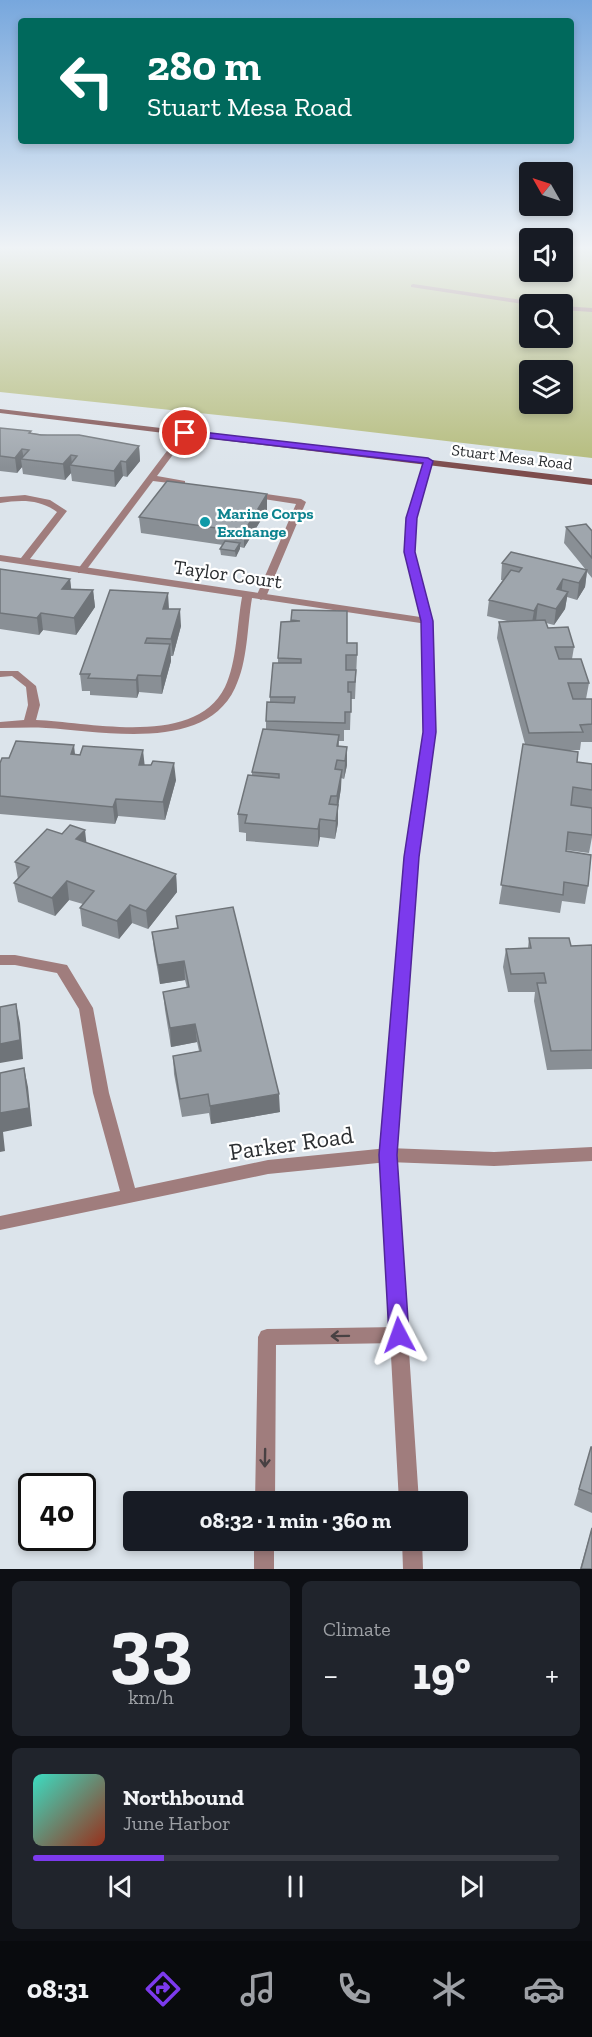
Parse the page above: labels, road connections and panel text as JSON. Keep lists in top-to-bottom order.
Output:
{
  "streets": {
    "main road": ["Stuart Mesa Road"],
    "street": ["Taylor Court", "Parker Road"]
  },
  "places": ["Marine Corps Exchange"],
  "north": "top left",
  "page": {
    "turn": ["280 m", "Stuart Mesa Road"],
    "limit": "40",
    "trip": "08:32 · 1 min · 360 m",
    "tile": [
      ["33", "km/h"],
      "Climate"
    ],
    "heat": ["−", "19°", "+"],
    "song": ["Northbound", "June Harbor"],
    "tabs": "08:31"
  }
}
